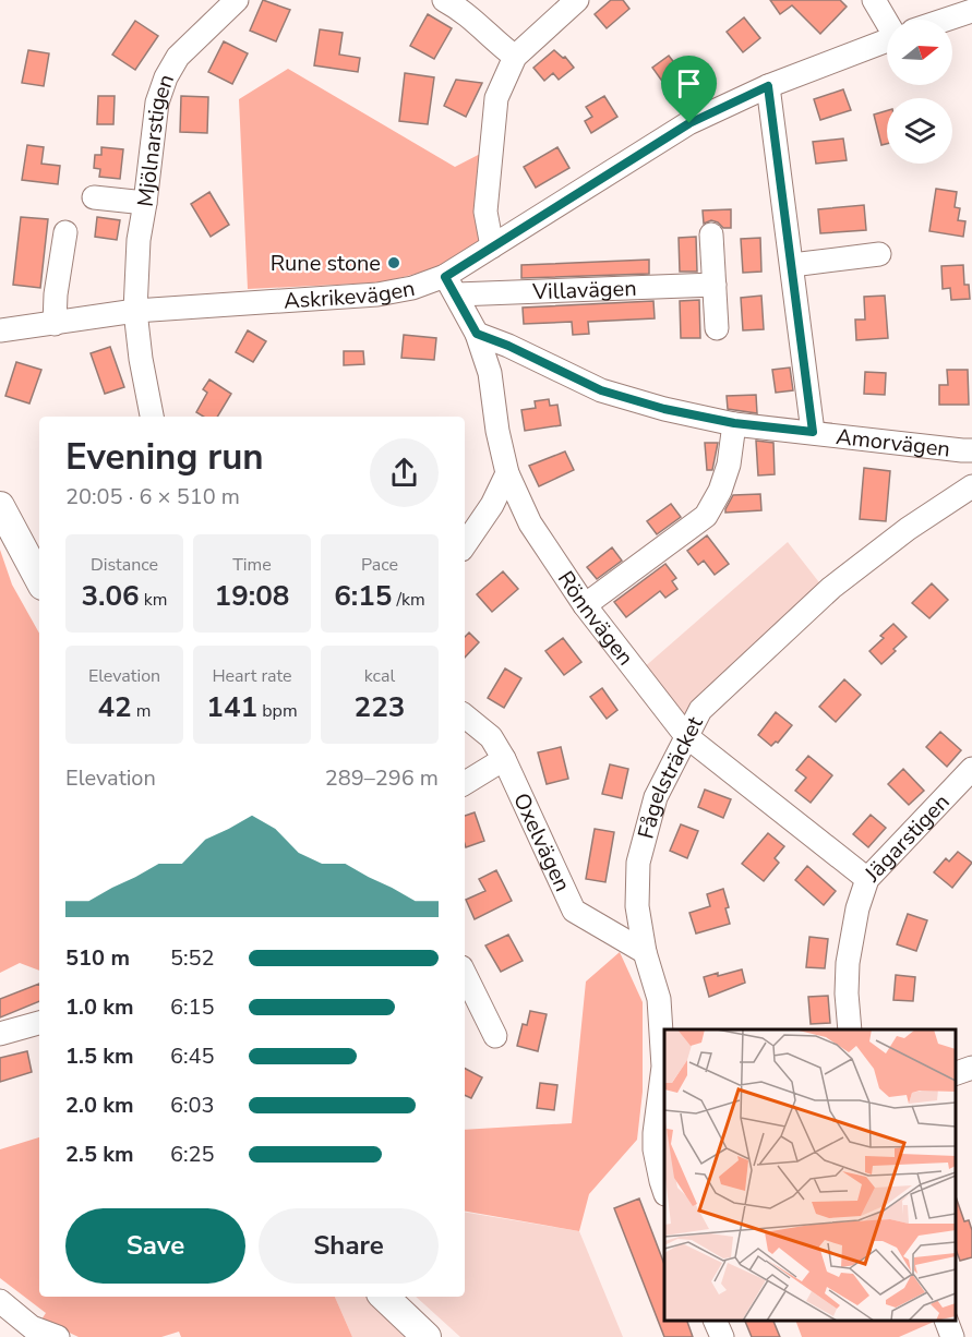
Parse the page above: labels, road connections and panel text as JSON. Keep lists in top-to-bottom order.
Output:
{
  "streets": {
    "street": [
      "Mjölnarstigen",
      "Villavägen",
      "Askrikevägen",
      "Amorvägen",
      "Rönnvägen",
      "Fågelsträcket",
      "Jägarstigen",
      "Oxelvägen"
    ]
  },
  "crossings": [
    ["Mjölnarstigen", "Askrikevägen"],
    ["Villavägen", "Askrikevägen"],
    ["Villavägen", "Rönnvägen"],
    ["Askrikevägen", "Rönnvägen"],
    ["Amorvägen", "Rönnvägen"],
    ["Rönnvägen", "Fågelsträcket"],
    ["Rönnvägen", "Jägarstigen"],
    ["Fågelsträcket", "Oxelvägen"]
  ],
  "places": ["Rune stone"],
  "north": "right",
  "page": {
    "heading": ["Evening run", "20:05 · 6 × 510 m"],
    "stats": [
      ["Distance", "3.06 km"],
      ["Time", "19:08"],
      ["Pace", "6:15 /km"],
      ["Elevation", "42 m"],
      ["Heart rate", "141 bpm"],
      ["kcal", "223"]
    ],
    "chart": ["Elevation", "289–296 m"],
    "list": [
      {
        "name": "510 m",
        "note": "5:52"
      },
      {
        "name": "1.0 km",
        "note": "6:15"
      },
      {
        "name": "1.5 km",
        "note": "6:45"
      },
      {
        "name": "2.0 km",
        "note": "6:03"
      },
      {
        "name": "2.5 km",
        "note": "6:25"
      }
    ],
    "buttons": ["Save", "Share"]
  }
}
